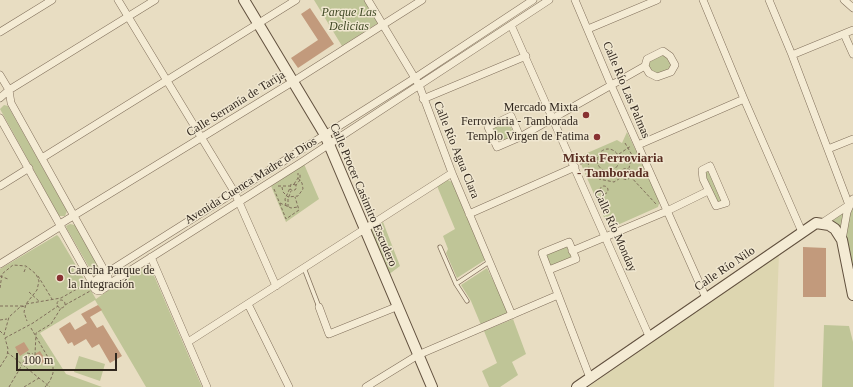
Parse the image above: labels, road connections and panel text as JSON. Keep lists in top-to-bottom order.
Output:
{
  "streets": {
    "main road": ["Calle Procer Casimiro Escudero", "Calle Río Nilo"],
    "street": [
      "Calle Río Las Palmas",
      "Calle Serranía de Tarija",
      "Calle Río Agua Clara",
      "Avenida Cuenca Madre de Dios",
      "Calle Río Monday"
    ]
  },
  "crossings": [
    ["Calle Río Las Palmas", "Calle Río Nilo"],
    ["Calle Serranía de Tarija", "Calle Río Agua Clara"],
    ["Calle Serranía de Tarija", "Calle Procer Casimiro Escudero"],
    ["Calle Río Agua Clara", "Avenida Cuenca Madre de Dios"],
    ["Avenida Cuenca Madre de Dios", "Calle Procer Casimiro Escudero"],
    ["Avenida Cuenca Madre de Dios", "Calle Río Monday"],
    ["Calle Río Monday", "Calle Río Nilo"]
  ],
  "districts": ["Mixta Ferroviaria - Tamborada"],
  "parks": ["Parque Las Delicias"],
  "places": ["Mercado Mixta Ferroviaria - Tamborada", "Templo Virgen de Fatima", "Cancha Parque de la Integración"],
  "scale_bar": "100 m"
}
